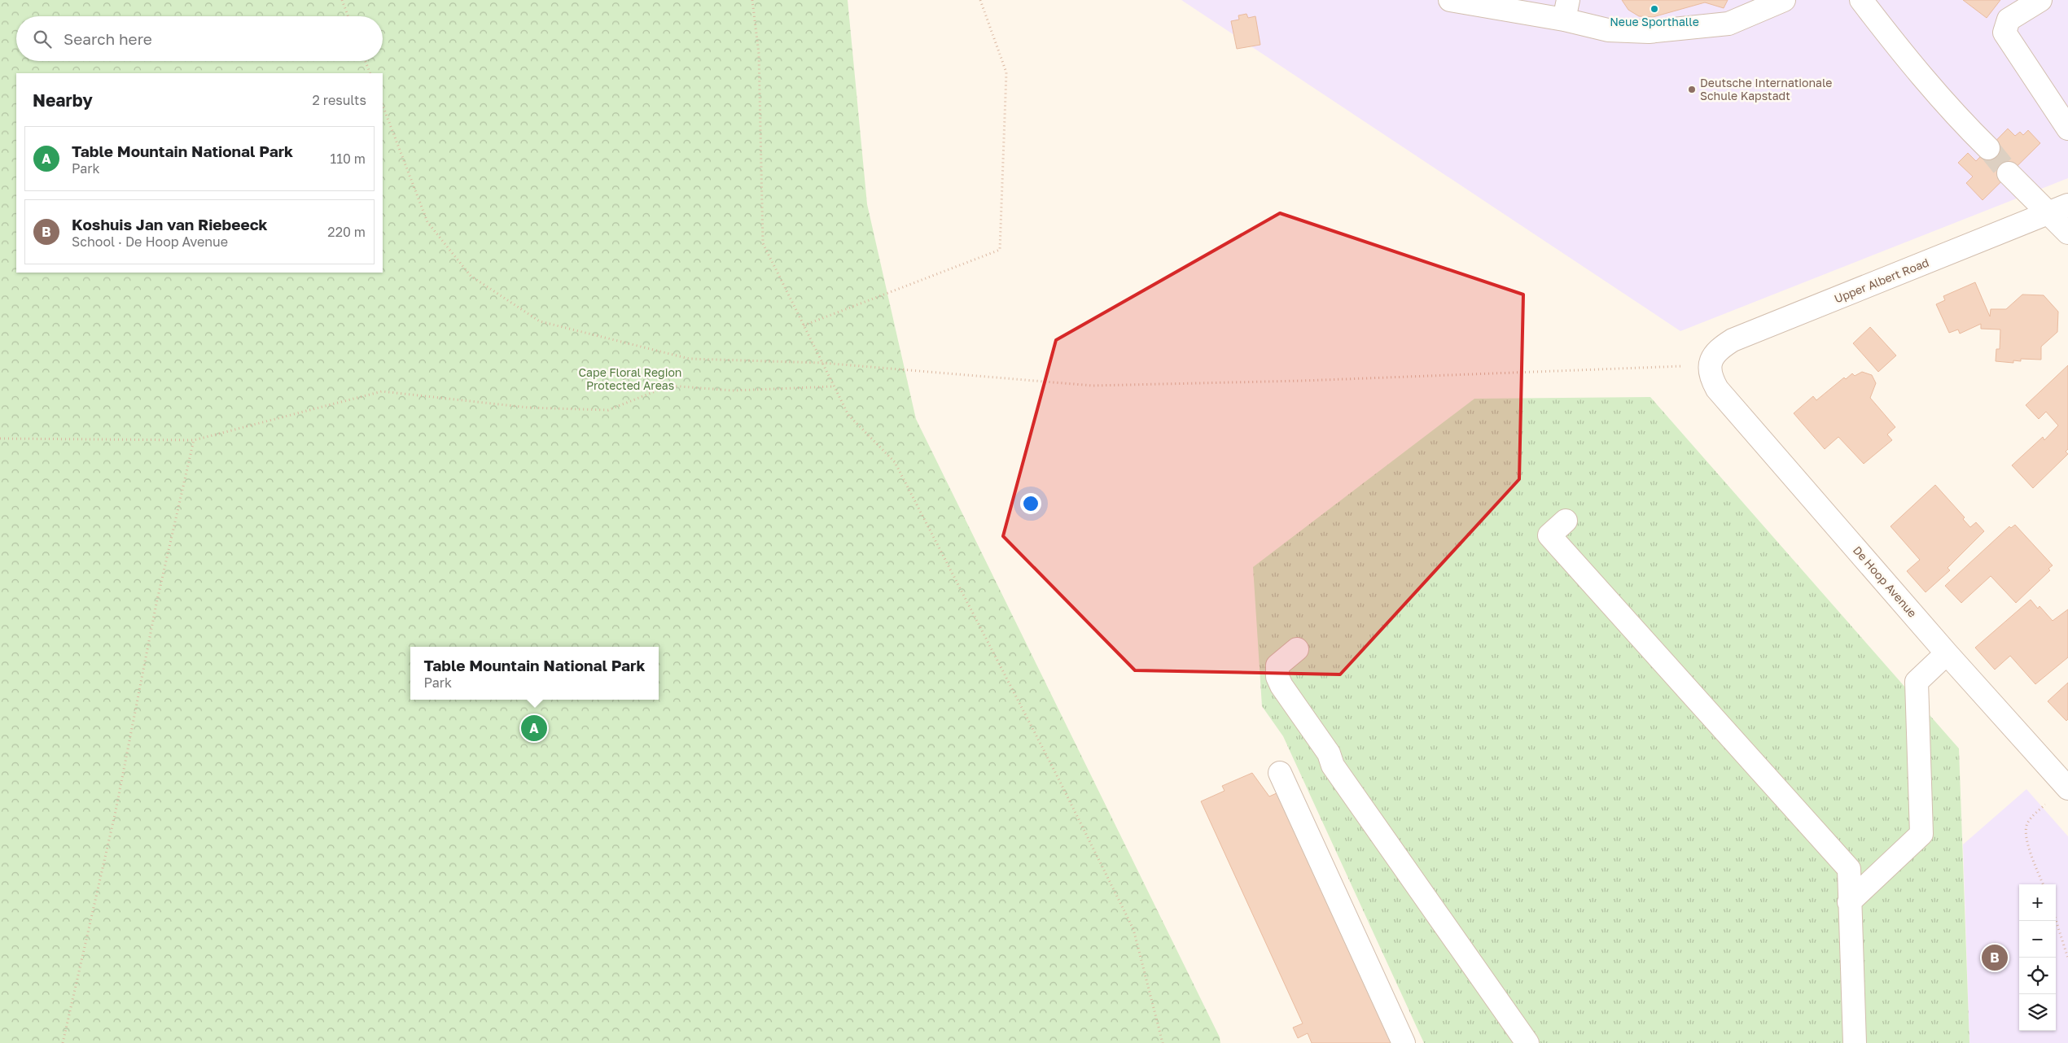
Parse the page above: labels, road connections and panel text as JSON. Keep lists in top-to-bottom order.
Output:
{
  "streets": {
    "street": ["Upper Albert Road", "De Hoop Avenue"]
  },
  "crossings": [
    ["Upper Albert Road", "De Hoop Avenue"]
  ],
  "parks": ["Cape Floral Region Protected Areas"],
  "places": ["Neue Sporthalle", "Deutsche Internationale Schule Kapstadt"],
  "page": {
    "search": "Search here",
    "heading": ["Nearby", "2 results"],
    "list": [
      {
        "mark": "A",
        "name": "Table Mountain National Park",
        "note": "Park",
        "value": "110 m"
      },
      {
        "mark": "B",
        "name": "Koshuis Jan van Riebeeck",
        "note": "School · De Hoop Avenue",
        "value": "220 m"
      }
    ],
    "popup": ["Table Mountain National Park", "Park"],
    "pins": ["A", "B"],
    "map_buttons": ["+", "−"]
  }
}
